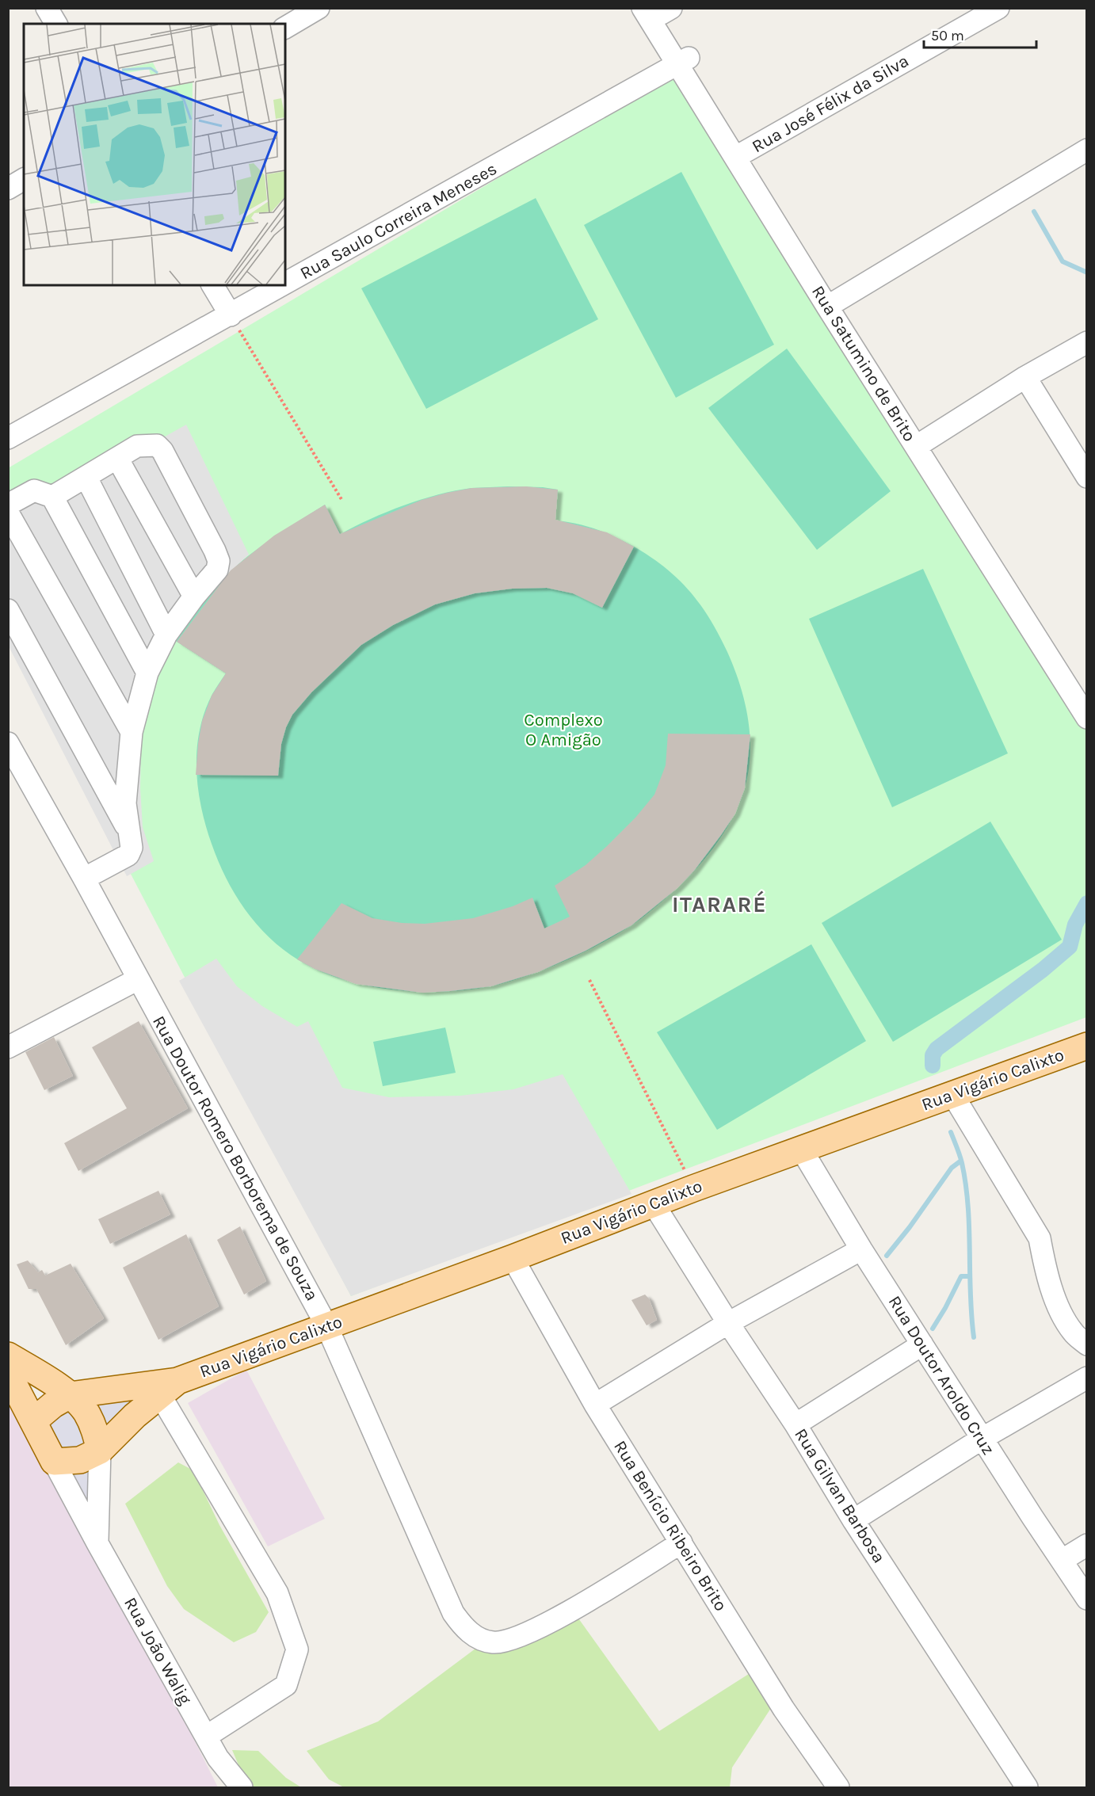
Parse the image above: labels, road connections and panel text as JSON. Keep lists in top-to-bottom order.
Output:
{
  "streets": {
    "main road": ["Rua Vigário Calixto", "Rua João Walig"],
    "street": [
      "Rua José Félix da Silva",
      "Rua Saulo Correira Meneses",
      "Rua Satumino de Brito",
      "Rua Doutor Romero Borborema de Souza",
      "Rua Doutor Aroldo Cruz",
      "Rua Gilvan Barbosa",
      "Rua Benício Ribeiro Brito"
    ]
  },
  "crossings": [
    ["Rua José Félix da Silva", "Rua Satumino de Brito"],
    ["Rua Saulo Correira Meneses", "Rua Satumino de Brito"],
    ["Rua Vigário Calixto", "Rua Doutor Romero Borborema de Souza"],
    ["Rua Vigário Calixto", "Rua Doutor Aroldo Cruz"],
    ["Rua Vigário Calixto", "Rua Gilvan Barbosa"],
    ["Rua Vigário Calixto", "Rua Benício Ribeiro Brito"],
    ["Rua Vigário Calixto", "Rua João Walig"],
    ["Rua Doutor Romero Borborema de Souza", "Rua Benício Ribeiro Brito"]
  ],
  "districts": ["ITARARÉ"],
  "parks": ["Complexo O Amigão"],
  "scale_bar": "50 m"
}
